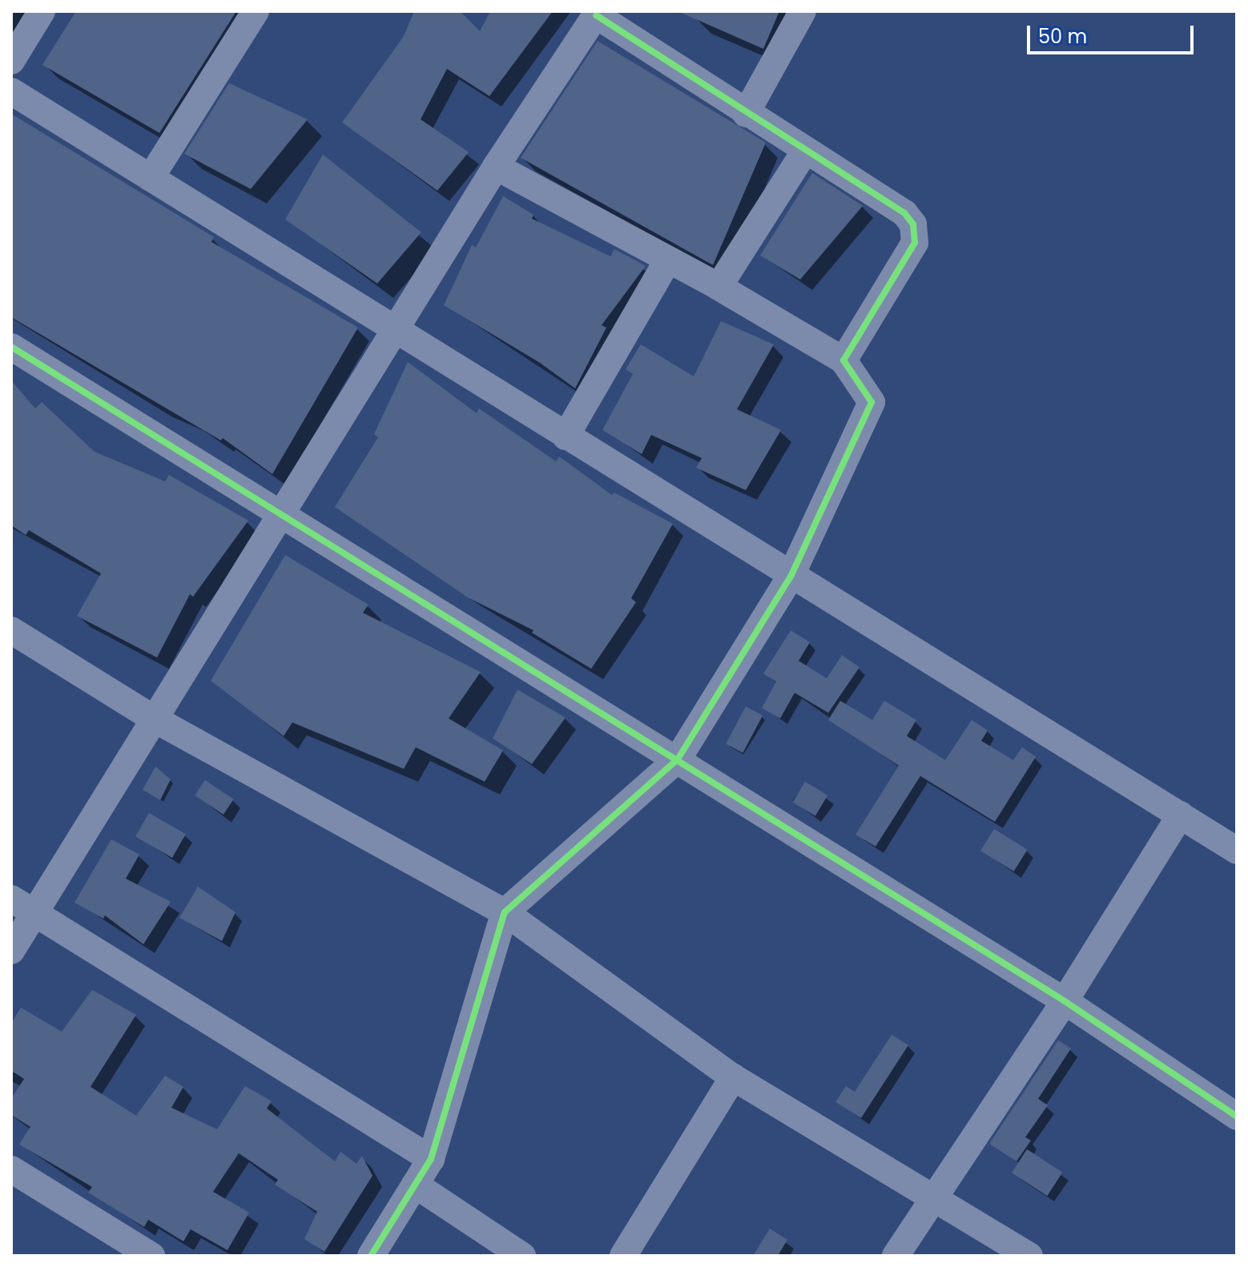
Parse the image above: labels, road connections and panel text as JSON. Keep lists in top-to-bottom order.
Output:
{
  "scale_bar": "50 m"
}
